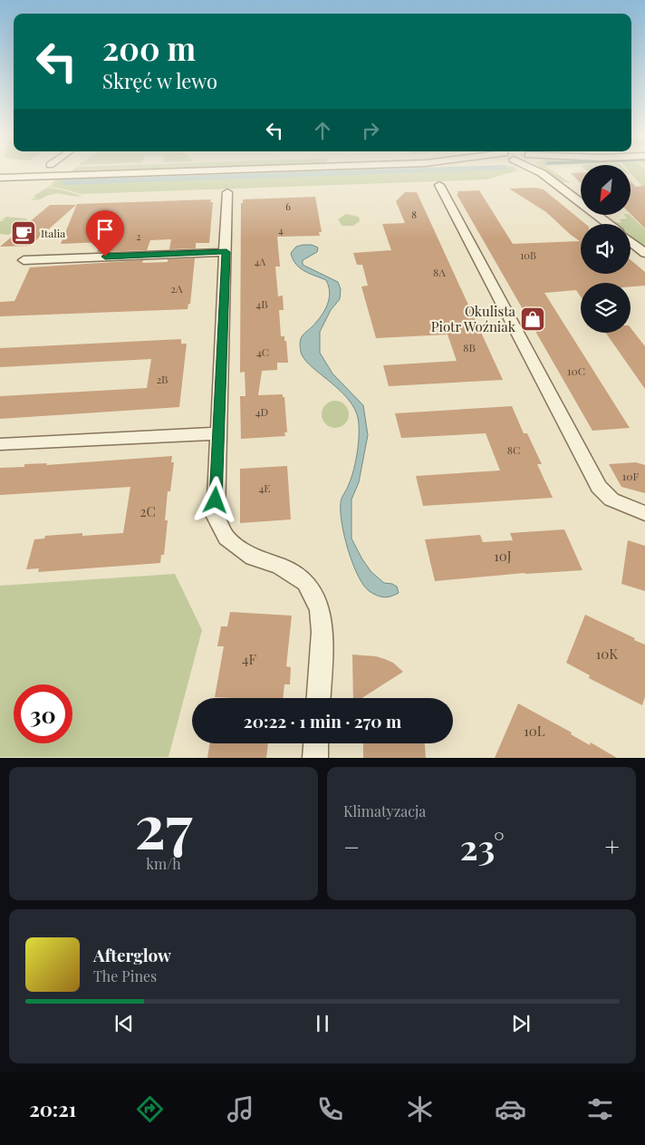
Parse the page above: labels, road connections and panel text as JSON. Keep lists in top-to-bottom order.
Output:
{
  "places": {
    "cafe": ["Italia"],
    "shop": ["Okulista Piotr Woźniak"]
  },
  "house_numbers": [
    "6",
    "8",
    "4",
    "2",
    "10B",
    "4A",
    "8A",
    "2A",
    "4B",
    "8B",
    "4C",
    "10C",
    "2B",
    "4D",
    "8C",
    "10F",
    "4E",
    "2C",
    "10J",
    "10K",
    "4F",
    "10L"
  ],
  "north": "bottom left",
  "page": {
    "turn": ["200 m", "Skręć w lewo"],
    "limit": "30",
    "trip": "20:22 · 1 min · 270 m",
    "tile": [
      ["27", "km/h"],
      "Klimatyzacja"
    ],
    "heat": ["−", "23°", "+"],
    "song": ["Afterglow", "The Pines"],
    "tabs": "20:21"
  }
}
